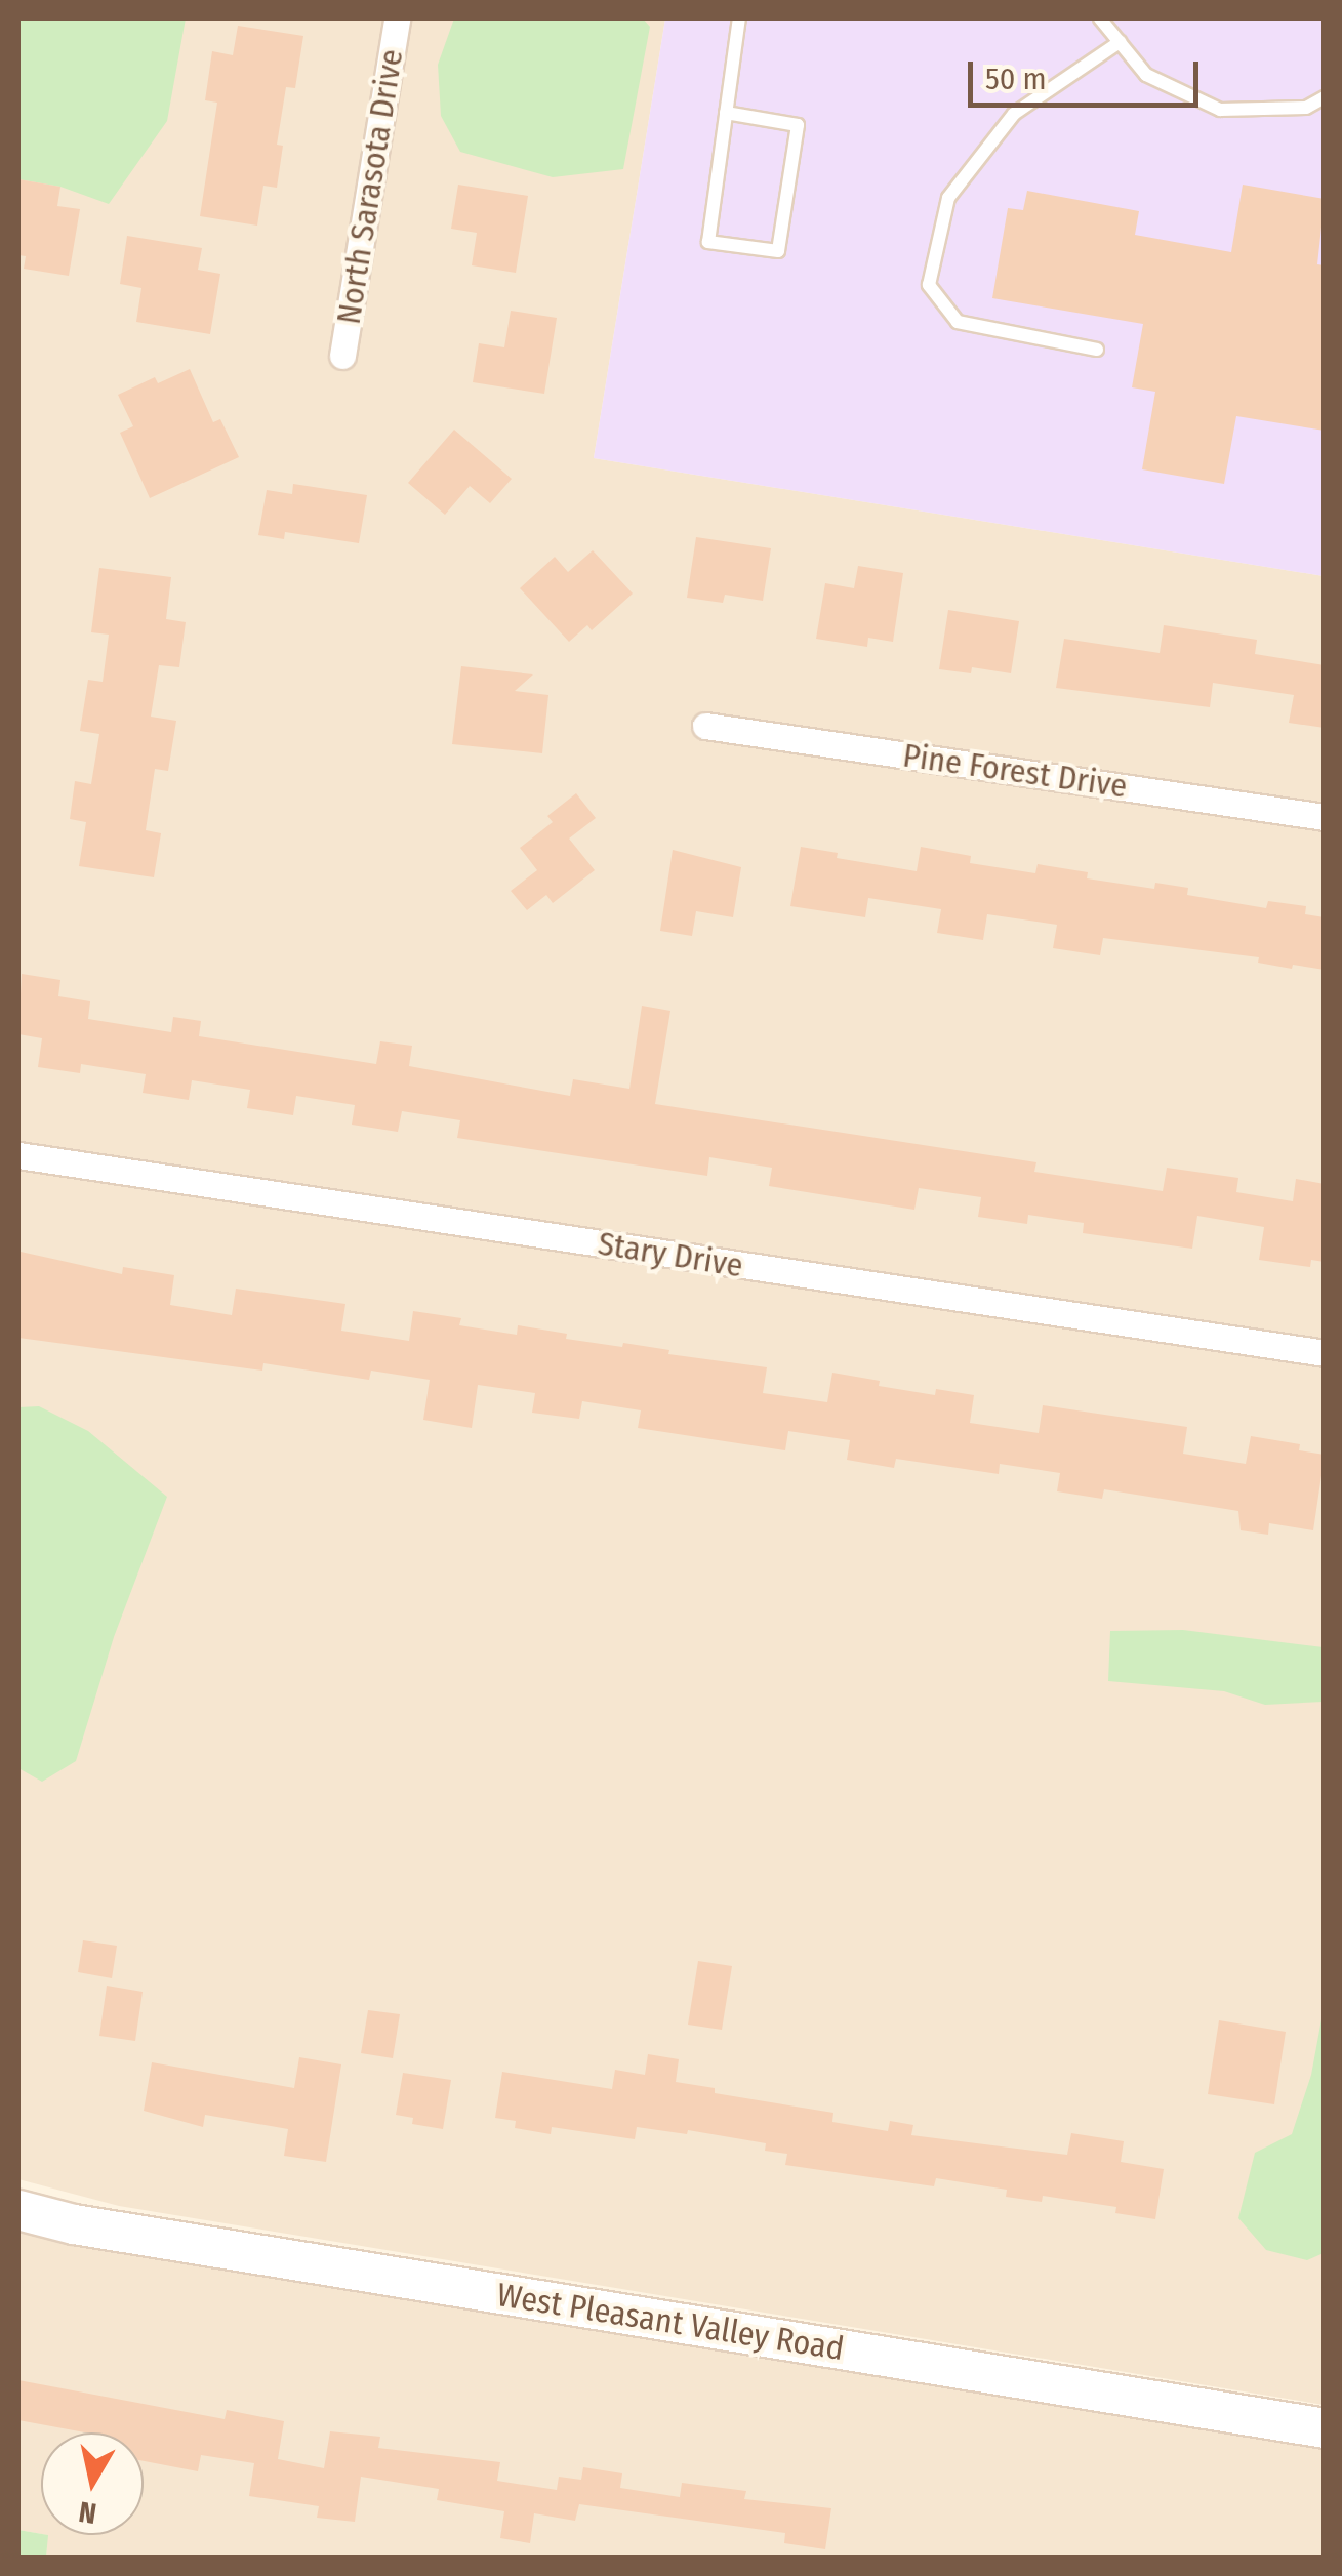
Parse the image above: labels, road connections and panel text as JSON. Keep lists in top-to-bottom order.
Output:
{
  "streets": {
    "main road": ["West Pleasant Valley Road"],
    "street": ["North Sarasota Drive", "Pine Forest Drive", "Stary Drive"]
  },
  "scale_bar": "50 m",
  "north": "bottom"
}
